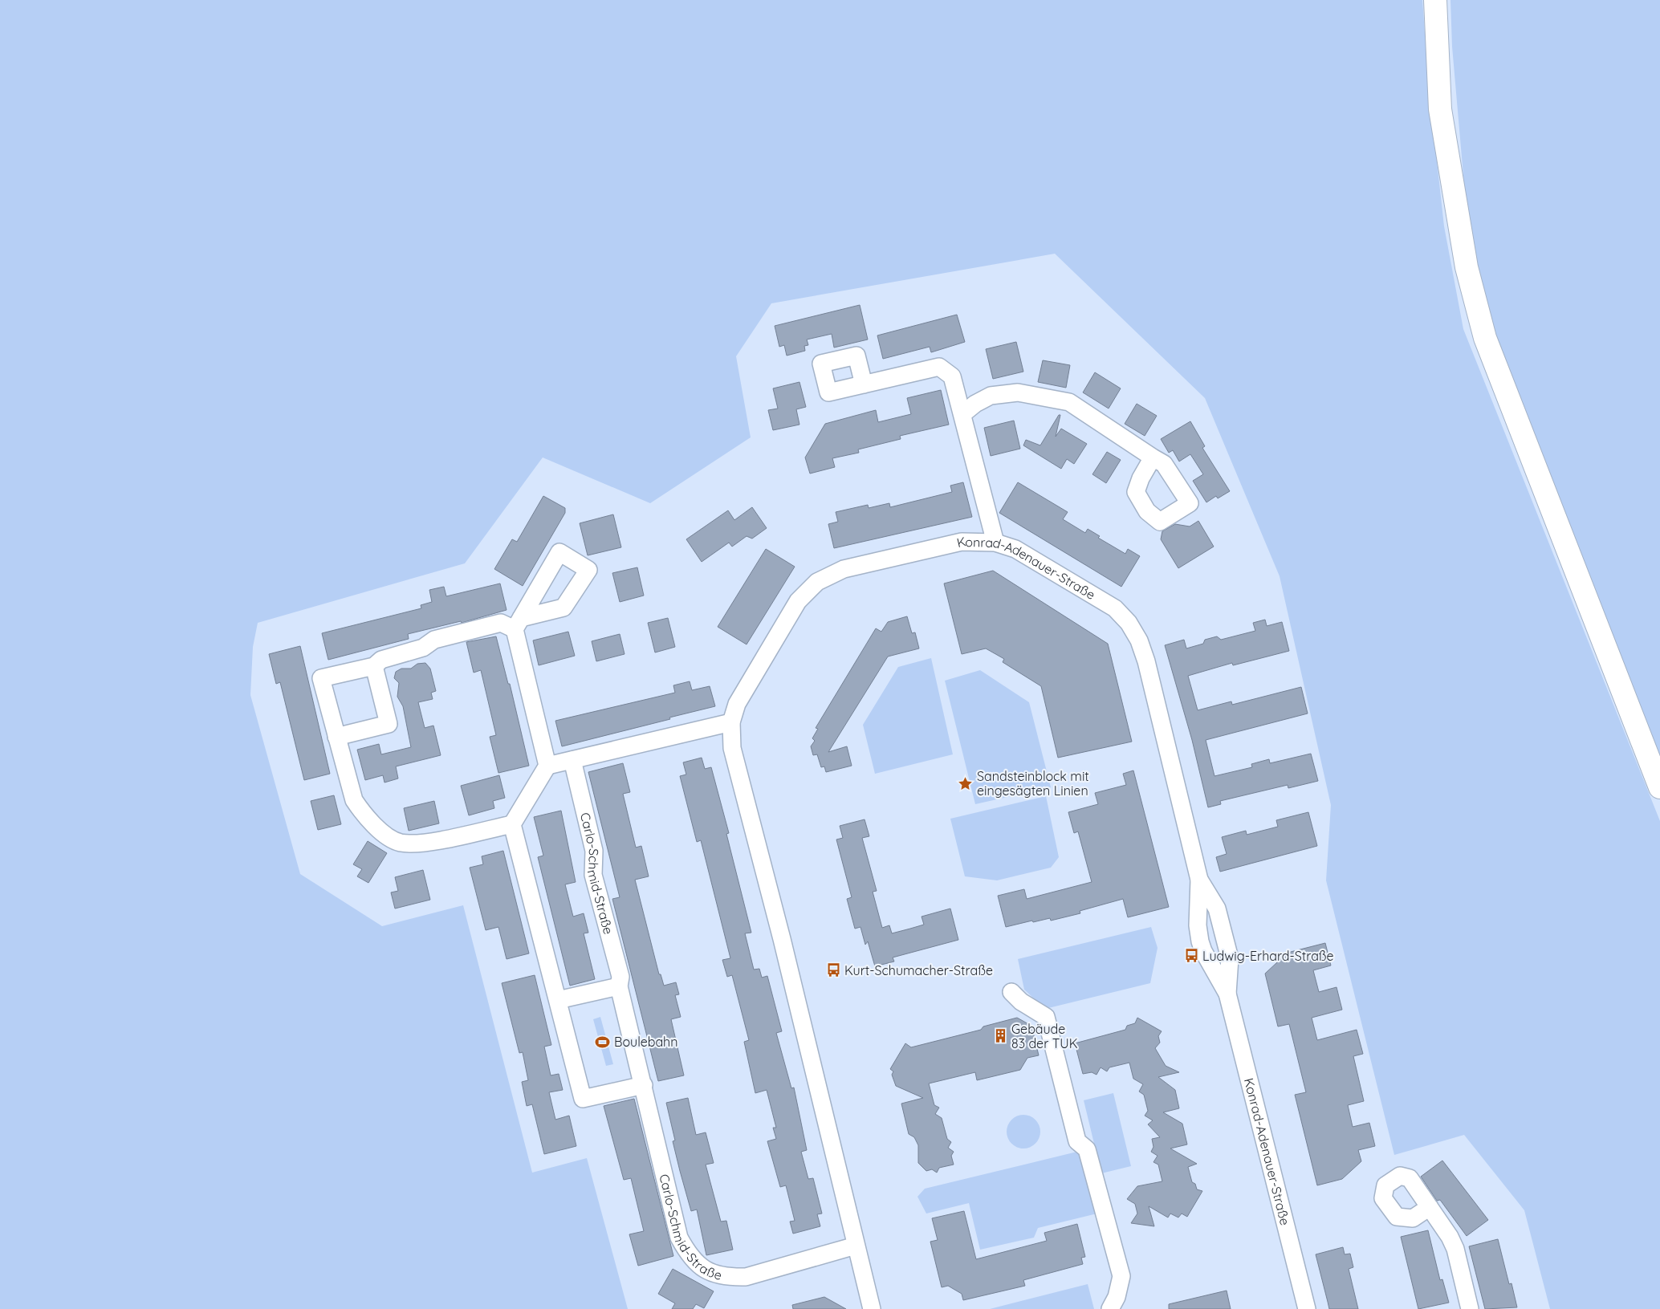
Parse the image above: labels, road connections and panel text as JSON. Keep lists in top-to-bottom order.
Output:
{
  "streets": {
    "street": ["Konrad-Adenauer-Straße", "Carlo-Schmid-Straße"]
  },
  "places": {
    "place": ["Sandsteinblock mit eingesägten Linien"],
    "bus stop": ["Ludwig-Erhard-Straße", "Kurt-Schumacher-Straße"],
    "building": ["Gebäude 83 der TUK"],
    "sports": ["Boulebahn"]
  }
}
